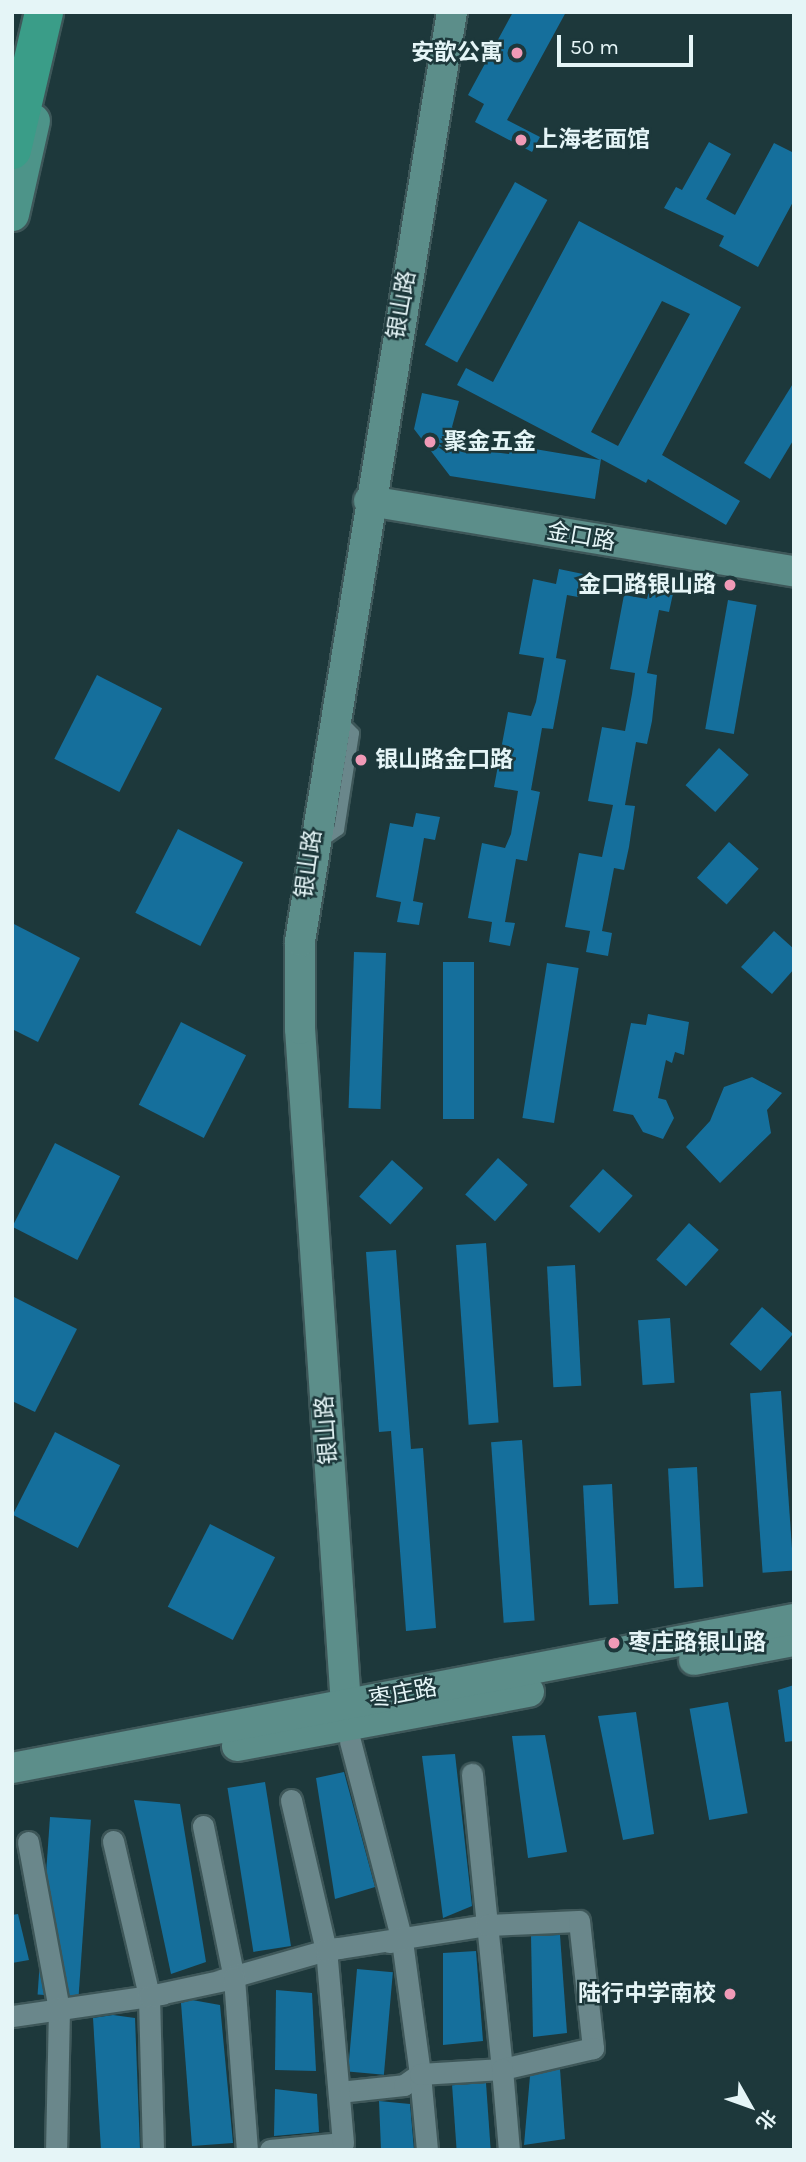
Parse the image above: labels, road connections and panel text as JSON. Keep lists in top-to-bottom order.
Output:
{
  "streets": {
    "street": ["银山路", "金口路", "枣庄路"]
  },
  "crossings": [
    ["银山路", "金口路"],
    ["银山路", "枣庄路"]
  ],
  "places": [
    "安歆公寓",
    "上海老面馆",
    "聚金五金",
    "金口路银山路",
    "银山路金口路",
    "枣庄路银山路",
    "陆行中学南校"
  ],
  "scale_bar": "50 m",
  "north": "bottom right"
}
